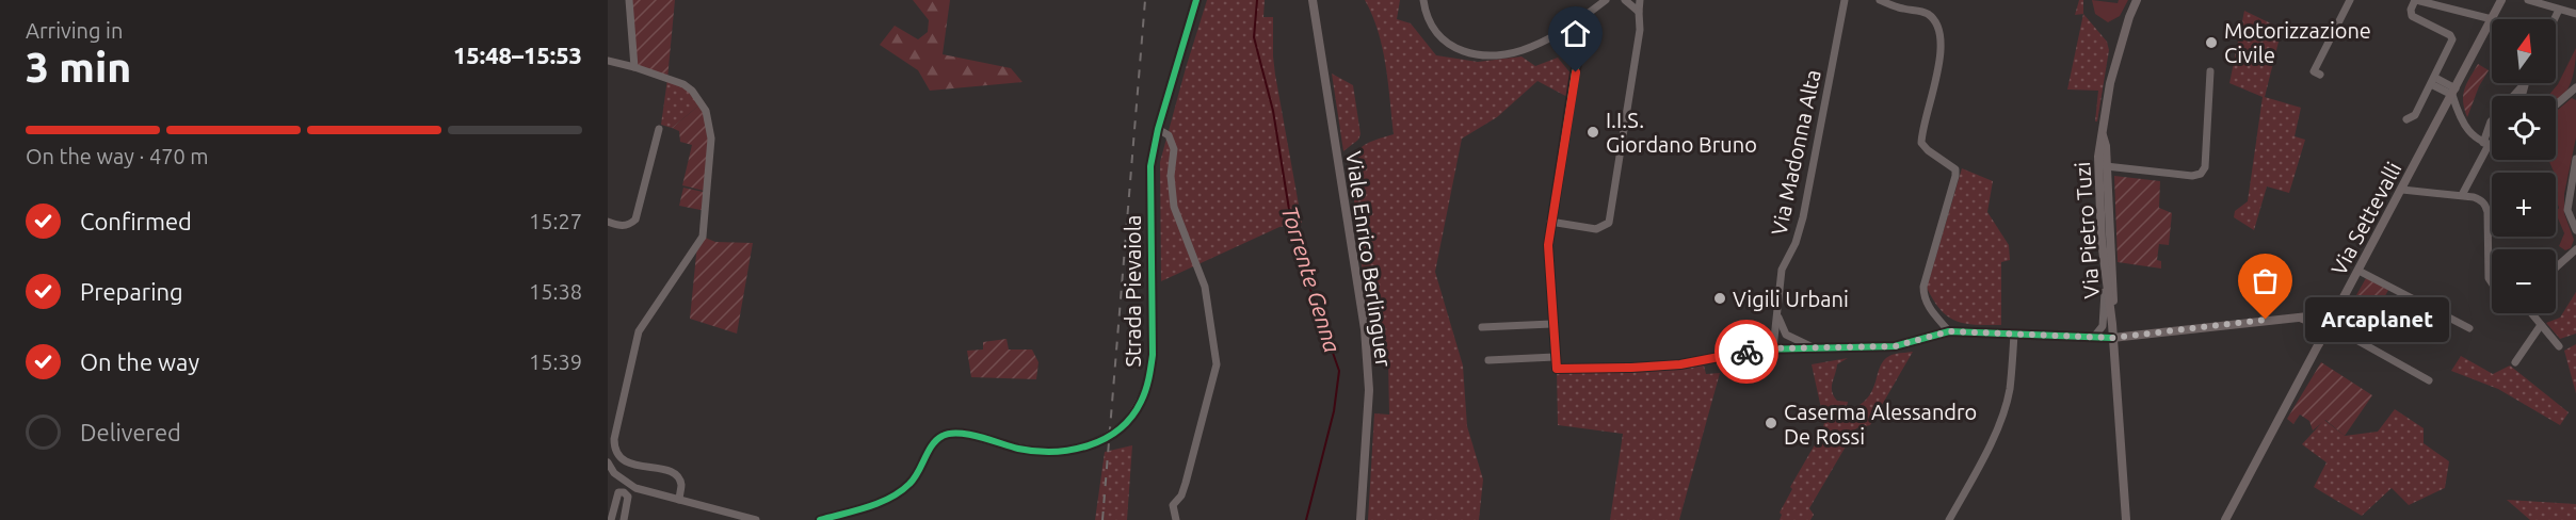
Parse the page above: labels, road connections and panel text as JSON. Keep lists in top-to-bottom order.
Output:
{
  "streets": {
    "main road": ["Via Settevalli", "Via Pietro Tuzi", "Viale Enrico Berlinguer"],
    "street": ["Via Madonna Alta", "Strada Pievaiola"]
  },
  "water": ["Torrente Genna"],
  "places": [
    "Motorizzazione Civile",
    "I.I.S. Giordano Bruno",
    "Vigili Urbani",
    "Arcaplanet",
    "Caserma Alessandro De Rossi"
  ],
  "north": "top",
  "page": {
    "heading": ["3 min", "Arriving in", "15:48–15:53"],
    "map_buttons": ["+", "−"],
    "bar": "On the way · 470 m",
    "list": [
      ["Confirmed", "15:27"],
      ["Preparing", "15:38"],
      ["On the way", "15:39"],
      "Delivered"
    ],
    "bubble": "Arcaplanet"
  }
}
